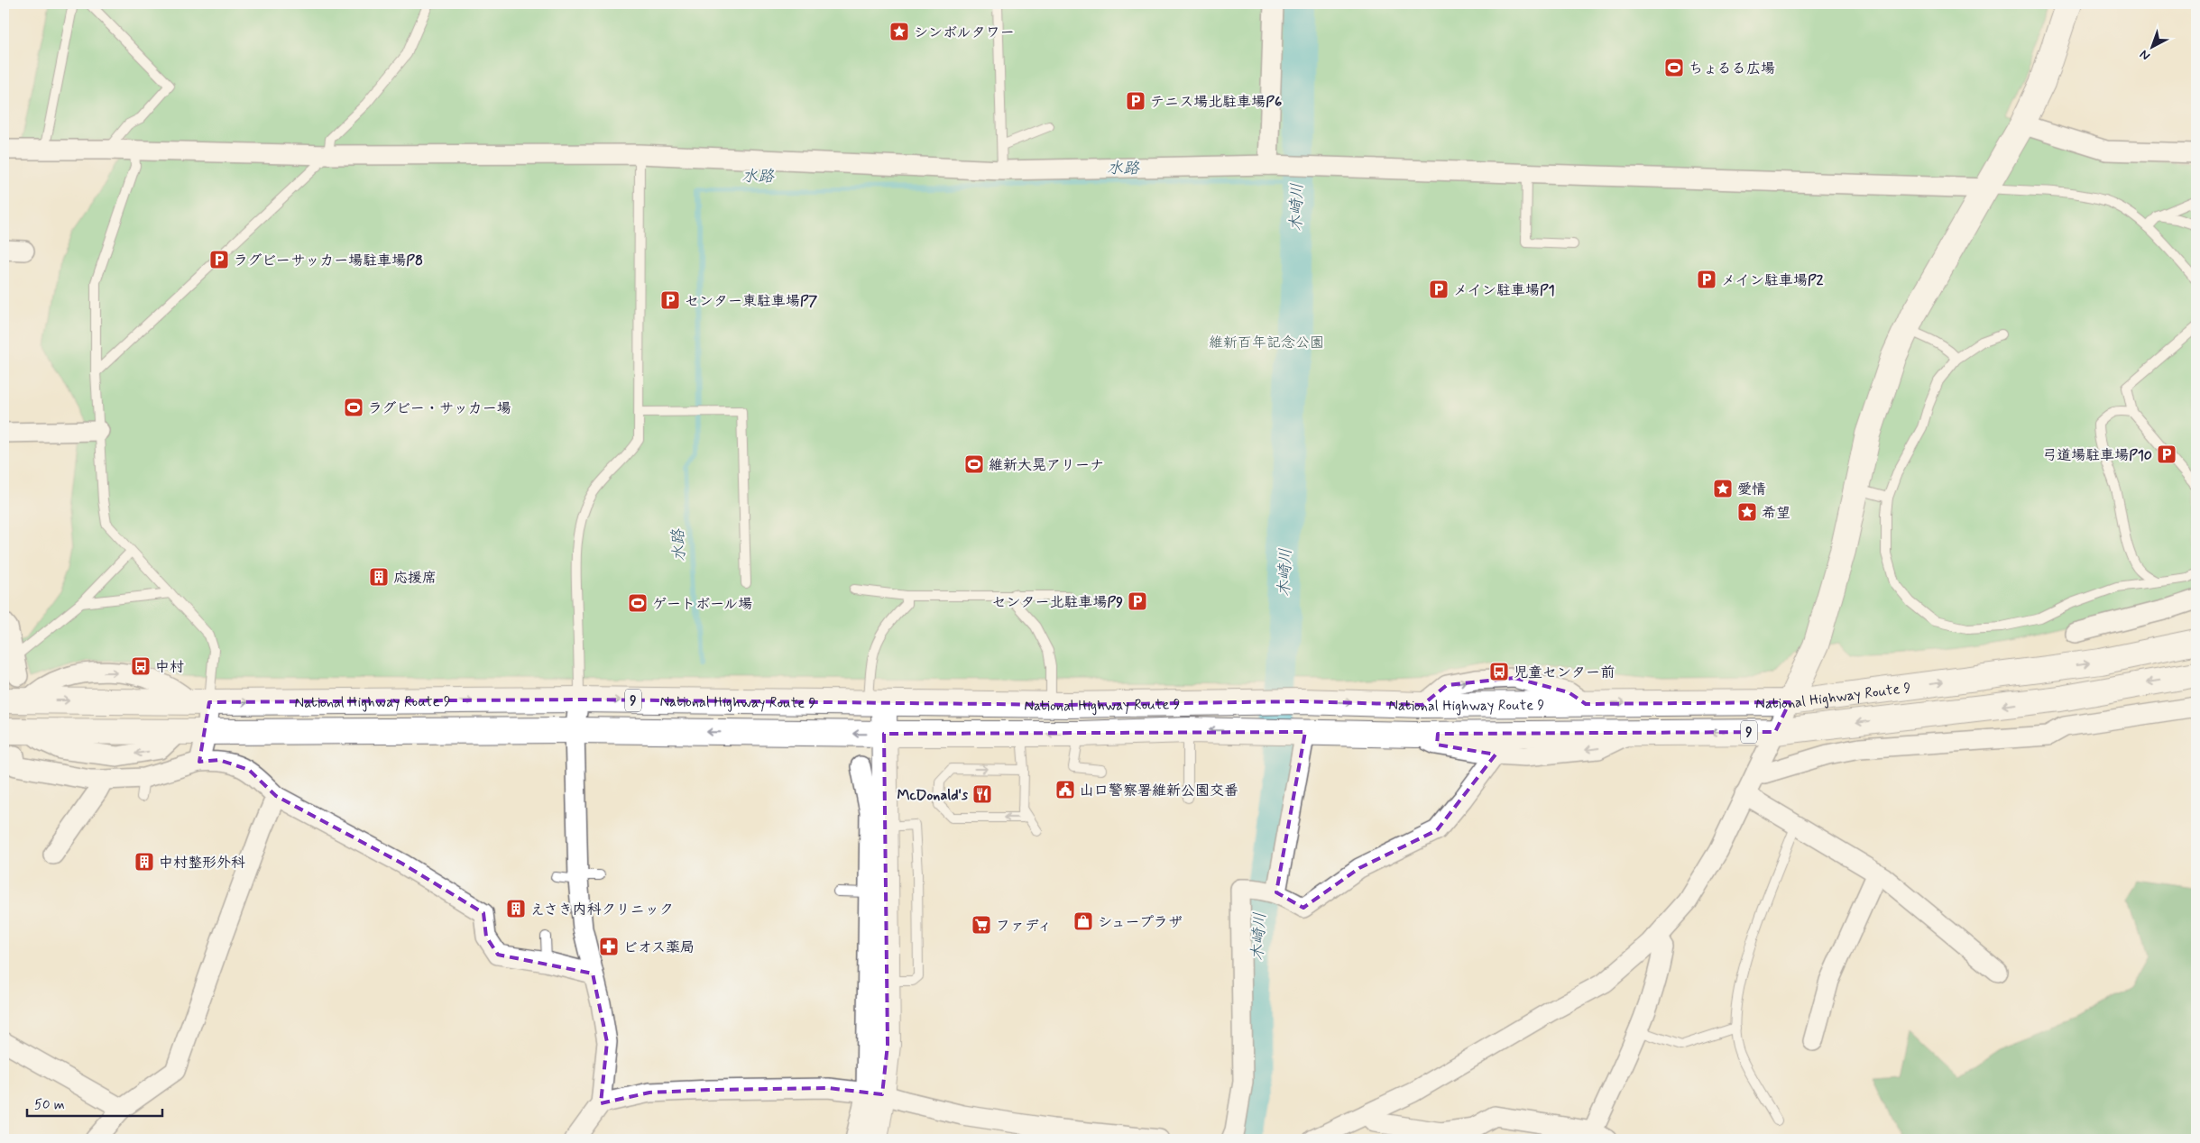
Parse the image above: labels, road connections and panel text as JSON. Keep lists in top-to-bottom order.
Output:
{
  "streets": {
    "main road": ["National Highway Route 9", "9"]
  },
  "water": ["水路", "木崎川"],
  "parks": ["維新百年記念公園"],
  "places": {
    "place": ["シンボルタワー", "愛情", "希望"],
    "sports": [
      "ちょるる広場",
      "ラグビー・サッカー場",
      "維新大晃アリーナ",
      "ゲートボール場"
    ],
    "parking": [
      "テニス場北駐車場P6",
      "ラグビーサッカー場駐車場P8",
      "メイン駐車場P2",
      "メイン駐車場P1",
      "センター東駐車場P7",
      "弓道場駐車場P10",
      "センター北駐車場P9"
    ],
    "building": ["応援席", "中村整形外科", "えさき内科クリニック"],
    "bus stop": ["中村", "児童センター前"],
    "public building": ["山口警察署維新公園交番"],
    "restaurant": ["McDonald's"],
    "shop": ["シュープラザ"],
    "supermarket": ["ファディ"],
    "pharmacy": ["ビオス薬局"]
  },
  "scale_bar": "50 m",
  "north": "bottom left"
}
